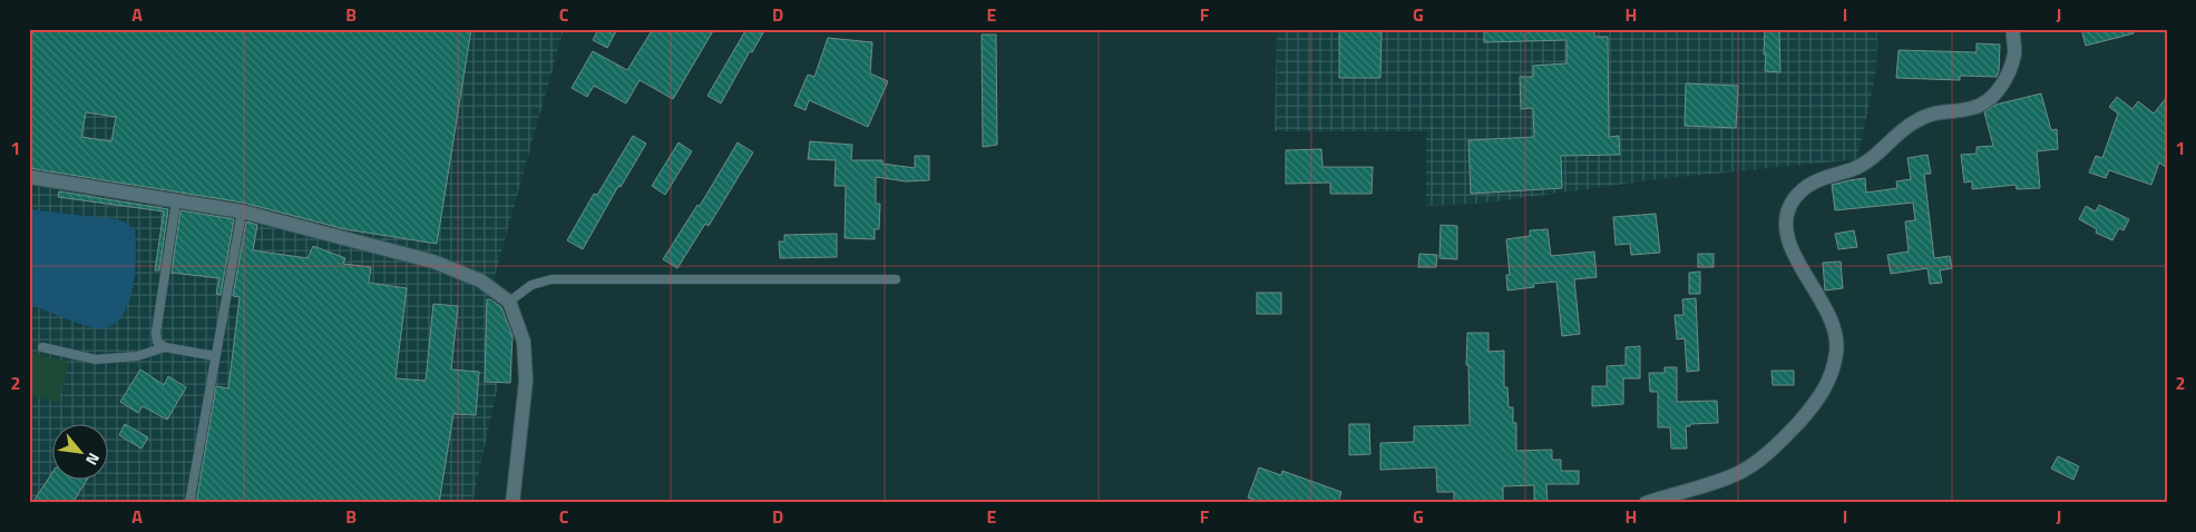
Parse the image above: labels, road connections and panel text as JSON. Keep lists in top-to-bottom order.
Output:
{
  "north": "bottom right",
  "grid": {
    "columns": [
      "A",
      "B",
      "C",
      "D",
      "E",
      "F",
      "G",
      "H",
      "I",
      "J"
    ],
    "rows": ["1", "2"]
  }
}
